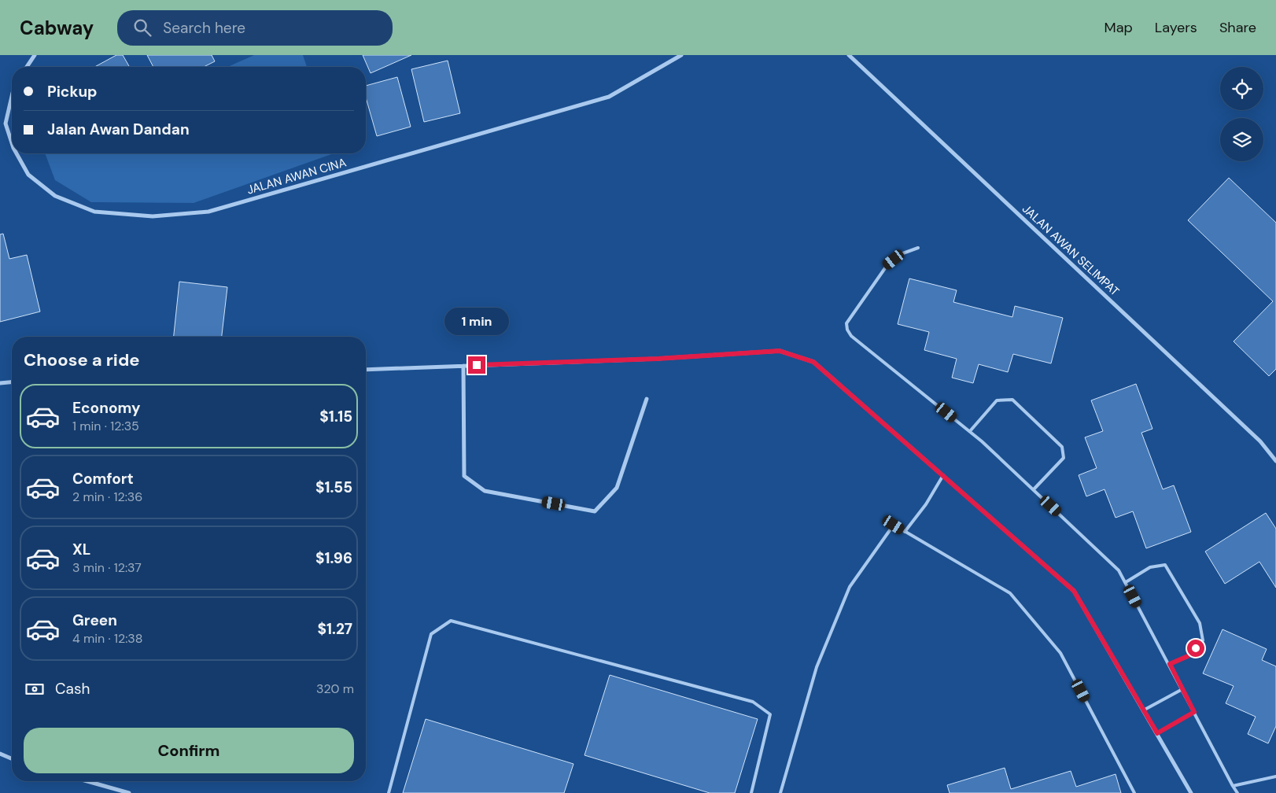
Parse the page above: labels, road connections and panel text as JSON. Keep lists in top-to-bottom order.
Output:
{
  "streets": {
    "street": ["JALAN AWAN CINA", "JALAN AWAN SELIMPAT"]
  },
  "page": {
    "header": "Cabway",
    "search": "Search here",
    "nav": ["Map", "Layers", "Share"],
    "banner": ["Pickup", "Jalan Awan Dandan"],
    "bubble": "1 min",
    "heading": "Choose a ride",
    "list": [
      {
        "name": "Economy",
        "note": "1 min · 12:35",
        "value": "$1.15"
      },
      {
        "name": "Comfort",
        "note": "2 min · 12:36",
        "value": "$1.55"
      },
      {
        "name": "XL",
        "note": "3 min · 12:37",
        "value": "$1.96"
      },
      {
        "name": "Green",
        "note": "4 min · 12:38",
        "value": "$1.27"
      }
    ],
    "pay": ["Cash", "320 m"],
    "buttons": "Confirm"
  }
}
